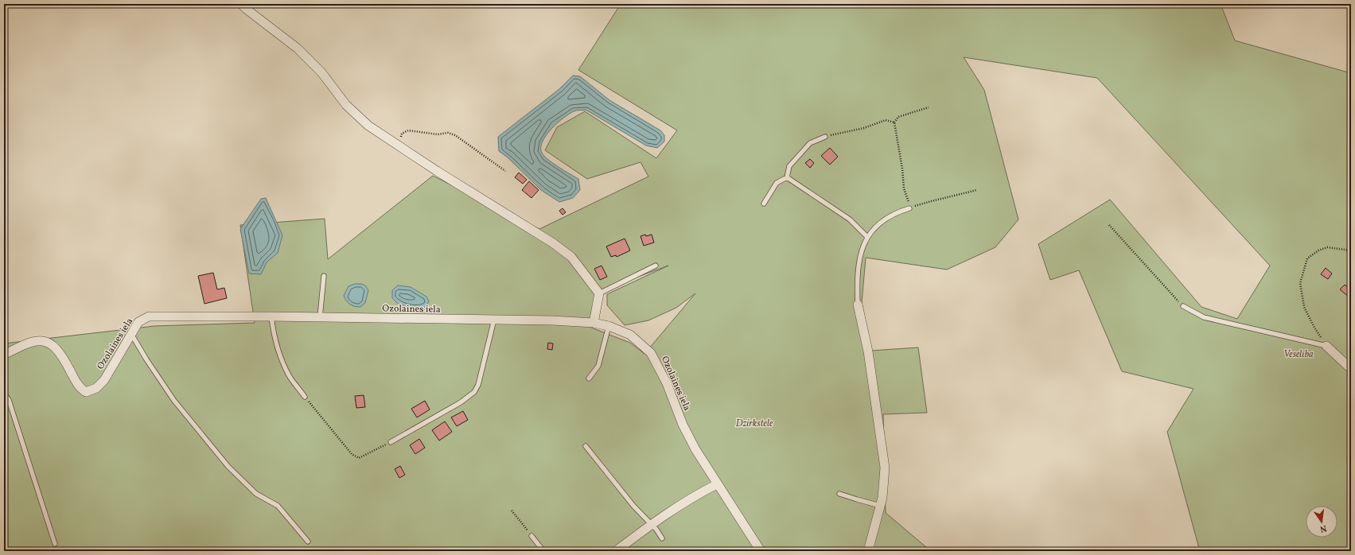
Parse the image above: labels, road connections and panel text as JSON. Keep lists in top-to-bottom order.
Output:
{
  "streets": {
    "street": ["Ozolaines iela"]
  },
  "parks": ["Veselība", "Dzirkstele"],
  "north": "bottom"
}
